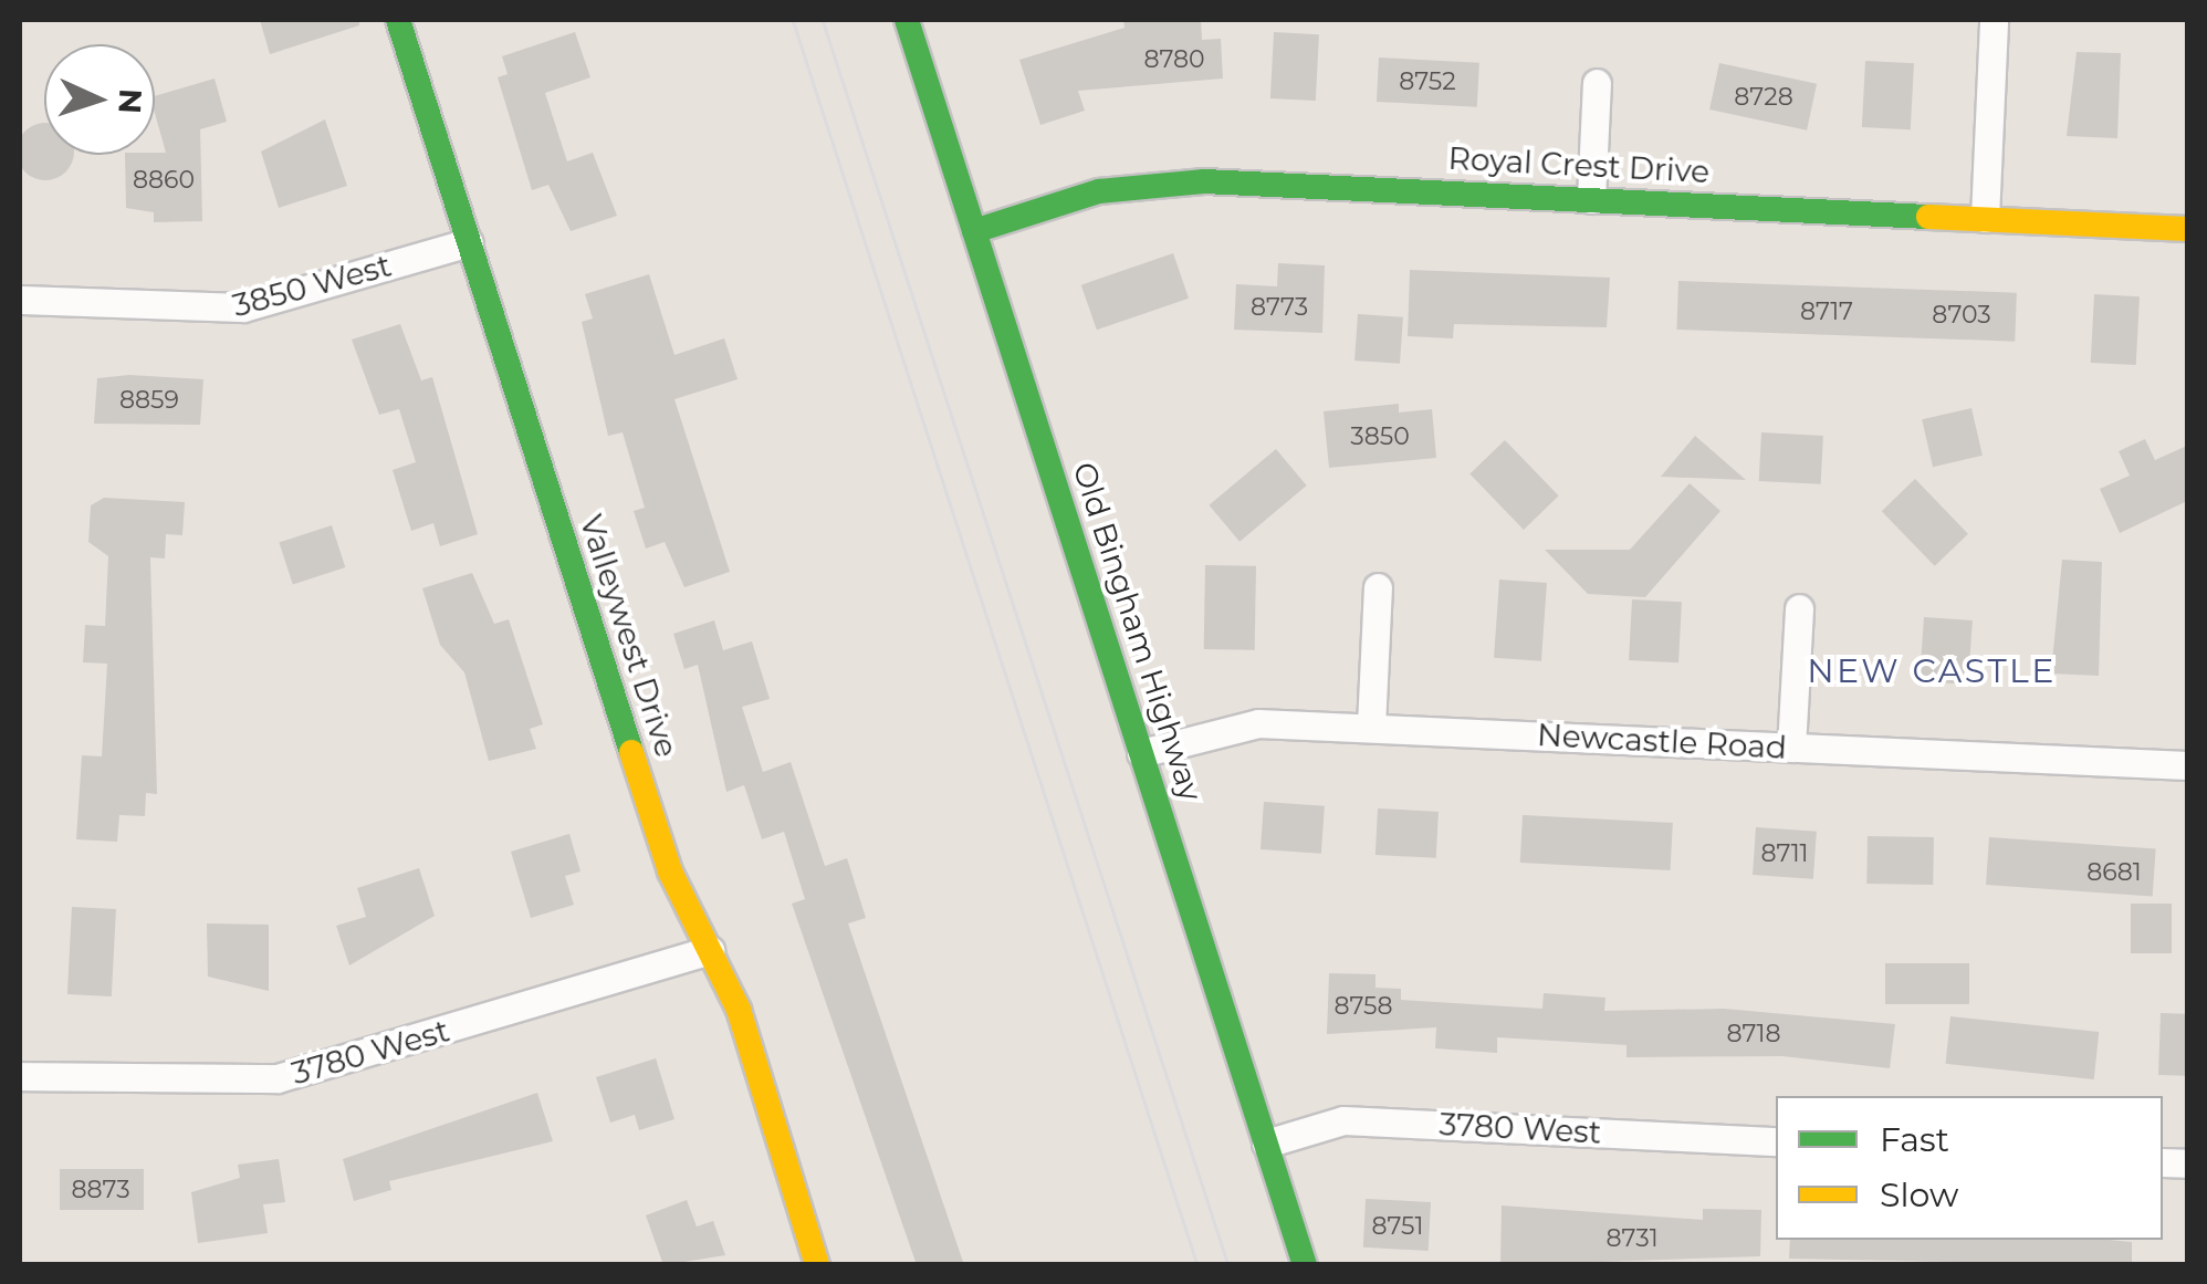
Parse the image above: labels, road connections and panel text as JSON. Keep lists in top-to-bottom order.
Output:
{
  "streets": {
    "street": [
      "Royal Crest Drive",
      "3850 West",
      "Old Bingham Highway",
      "Valleywest Drive",
      "Newcastle Road",
      "3780 West"
    ]
  },
  "crossings": [
    ["Royal Crest Drive", "Old Bingham Highway"],
    ["3850 West", "Valleywest Drive"],
    ["Old Bingham Highway", "Newcastle Road"],
    ["Old Bingham Highway", "3780 West"],
    ["Valleywest Drive", "3780 West"]
  ],
  "districts": ["NEW CASTLE"],
  "house_numbers": [
    "8780",
    "8752",
    "8728",
    "8860",
    "8773",
    "8717",
    "8703",
    "8859",
    "3850",
    "8711",
    "8681",
    "8758",
    "8718",
    "8873",
    "8751",
    "8731"
  ],
  "legend": ["Fast", "Slow"],
  "north": "right"
}
